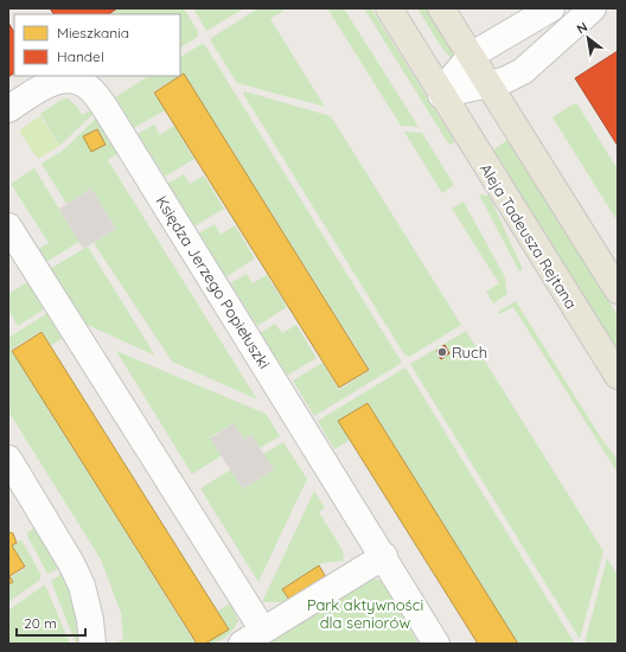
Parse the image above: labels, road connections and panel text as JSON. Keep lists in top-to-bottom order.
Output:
{
  "streets": {
    "main road": ["Aleja Tadeusza Rejtana"],
    "street": ["Księdza Jerzego Popiełuszki"]
  },
  "parks": ["Park aktywności dla seniorów"],
  "places": ["Ruch"],
  "legend": ["Mieszkania", "Handel"],
  "scale_bar": "20 m",
  "north": "top left"
}
